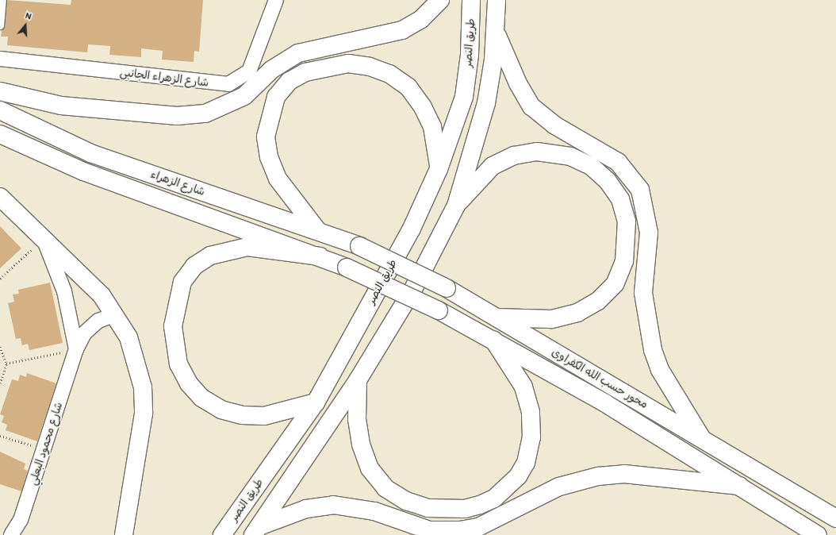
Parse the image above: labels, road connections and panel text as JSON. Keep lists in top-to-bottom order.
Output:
{
  "streets": {
    "main road": ["طريق النصر", "شارع الزهراء", "محور حسب الله الكفراوى"],
    "street": ["شارع الزهراء الجانبى", "شارع محمود البعلي"]
  },
  "crossings": [
    ["شارع الزهراء", "محور حسب الله الكفراوى"]
  ],
  "north": "top"
}
